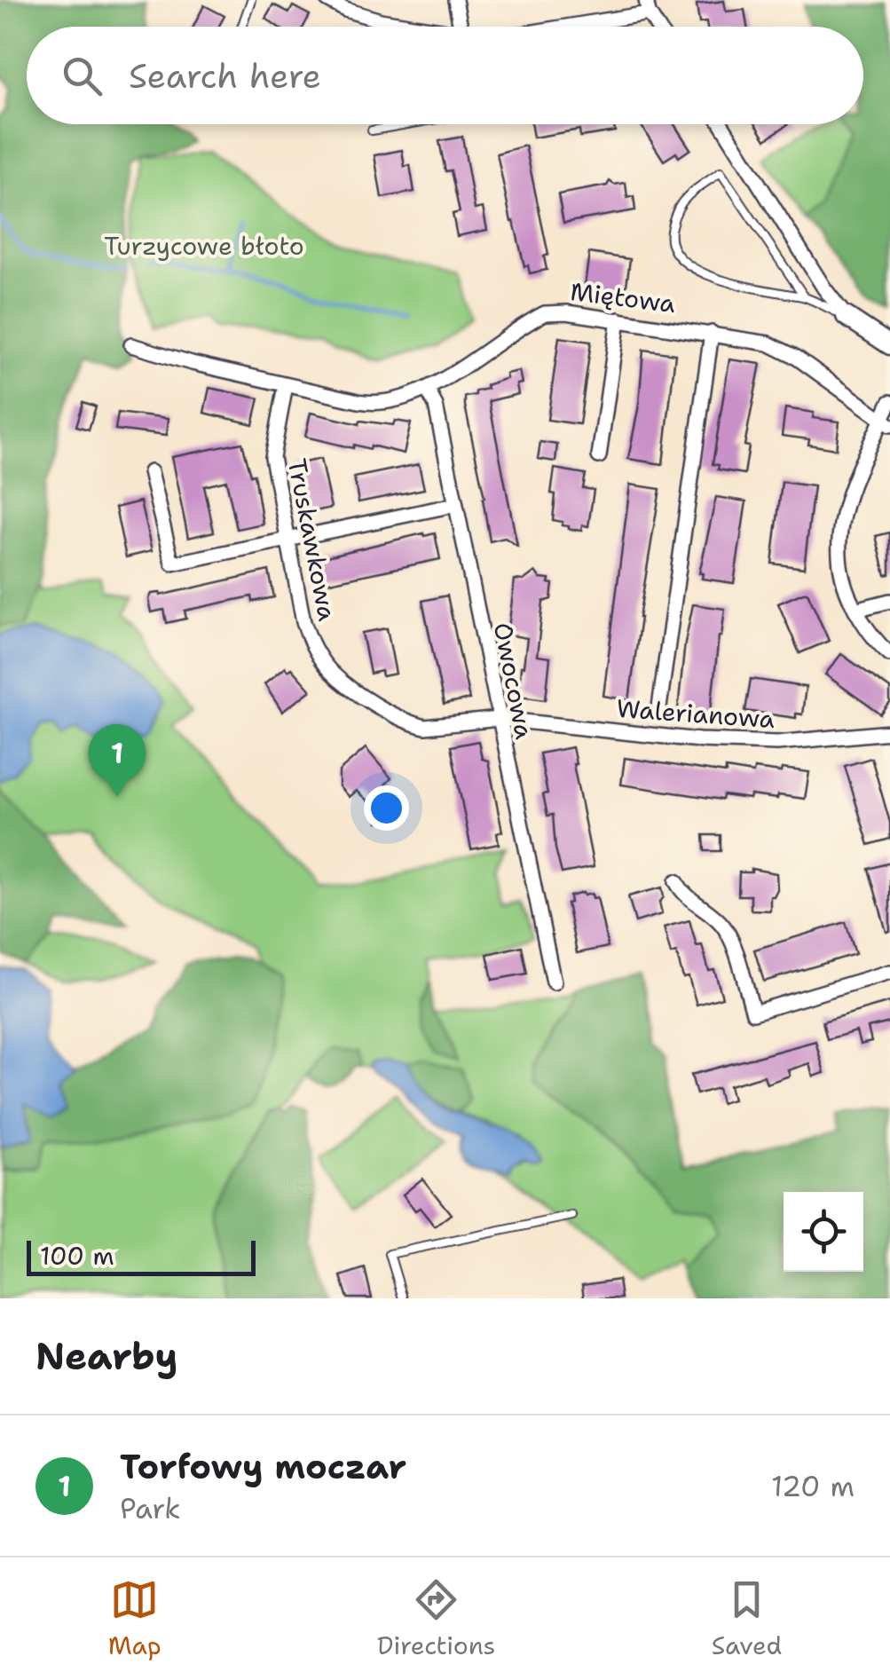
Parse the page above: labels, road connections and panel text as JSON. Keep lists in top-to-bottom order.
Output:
{
  "streets": {
    "street": [
      "Miętowa",
      "Truskawkowa",
      "Owocowa",
      "Walerianowa"
    ]
  },
  "crossings": [
    ["Miętowa", "Truskawkowa"],
    ["Miętowa", "Owocowa"],
    ["Miętowa", "Walerianowa"],
    ["Truskawkowa", "Owocowa"],
    ["Truskawkowa", "Walerianowa"],
    ["Owocowa", "Walerianowa"]
  ],
  "parks": ["Turzycowe błoto"],
  "scale_bar": "100 m",
  "page": {
    "search": "Search here",
    "pins": "1",
    "scale": "100 m",
    "heading": "Nearby",
    "list": [
      {
        "mark": "1",
        "name": "Torfowy moczar",
        "note": "Park",
        "value": "120 m"
      }
    ],
    "nav": ["Map", "Directions", "Saved"]
  }
}
